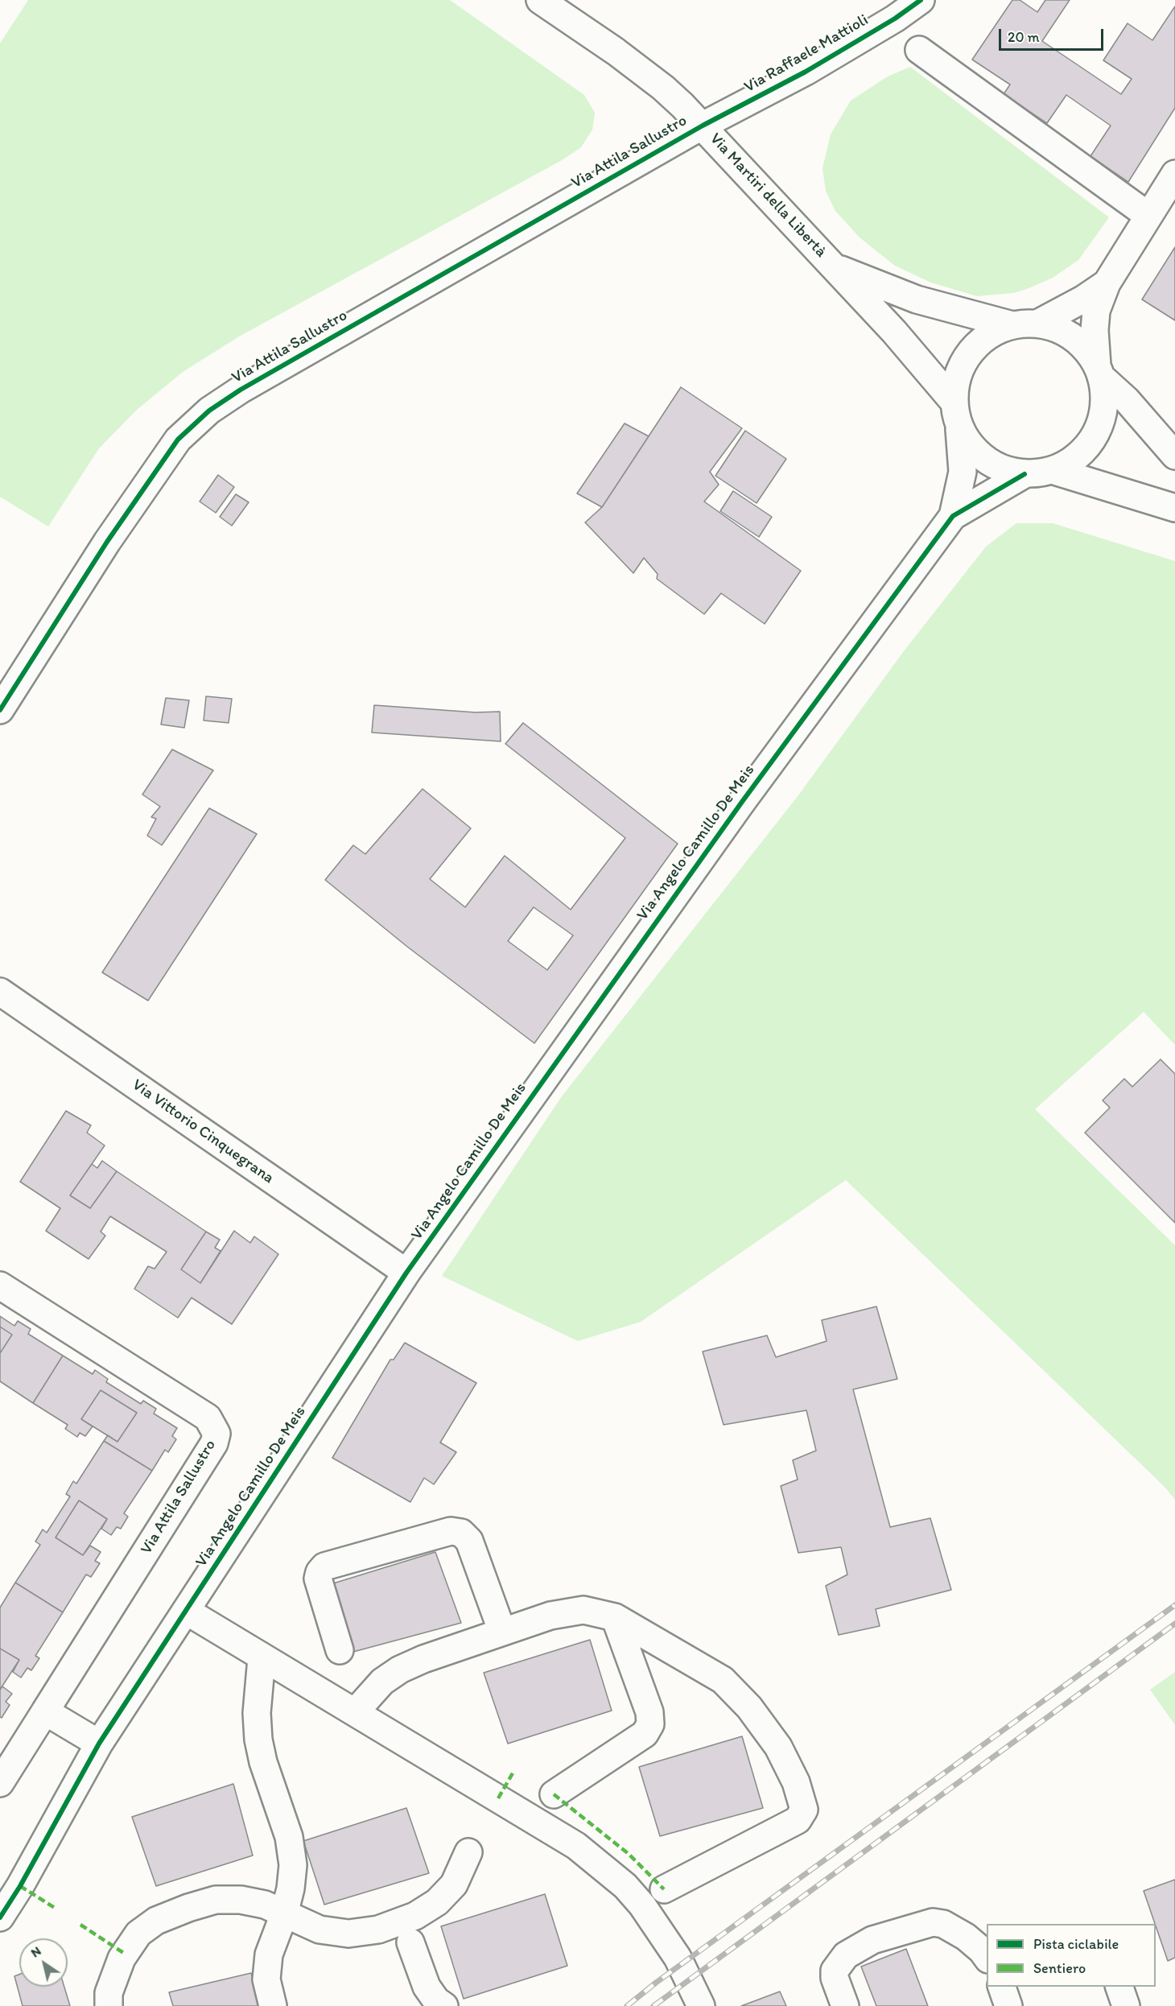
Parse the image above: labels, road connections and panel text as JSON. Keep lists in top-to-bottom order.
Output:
{
  "streets": {
    "street": [
      "Via Raffaele Mattioli",
      "Via Attila Sallustro",
      "Via Martiri della Libertà",
      "Via Angelo Camillo De Meis",
      "Via Vittorio Cinquegrana"
    ]
  },
  "crossings": [
    ["Via Raffaele Mattioli", "Via Attila Sallustro"],
    ["Via Raffaele Mattioli", "Via Martiri della Libertà"],
    ["Via Attila Sallustro", "Via Martiri della Libertà"],
    ["Via Martiri della Libertà", "Via Angelo Camillo De Meis"],
    ["Via Angelo Camillo De Meis", "Via Vittorio Cinquegrana"]
  ],
  "legend": ["Pista ciclabile", "Sentiero"],
  "scale_bar": "20 m",
  "north": "top left"
}
